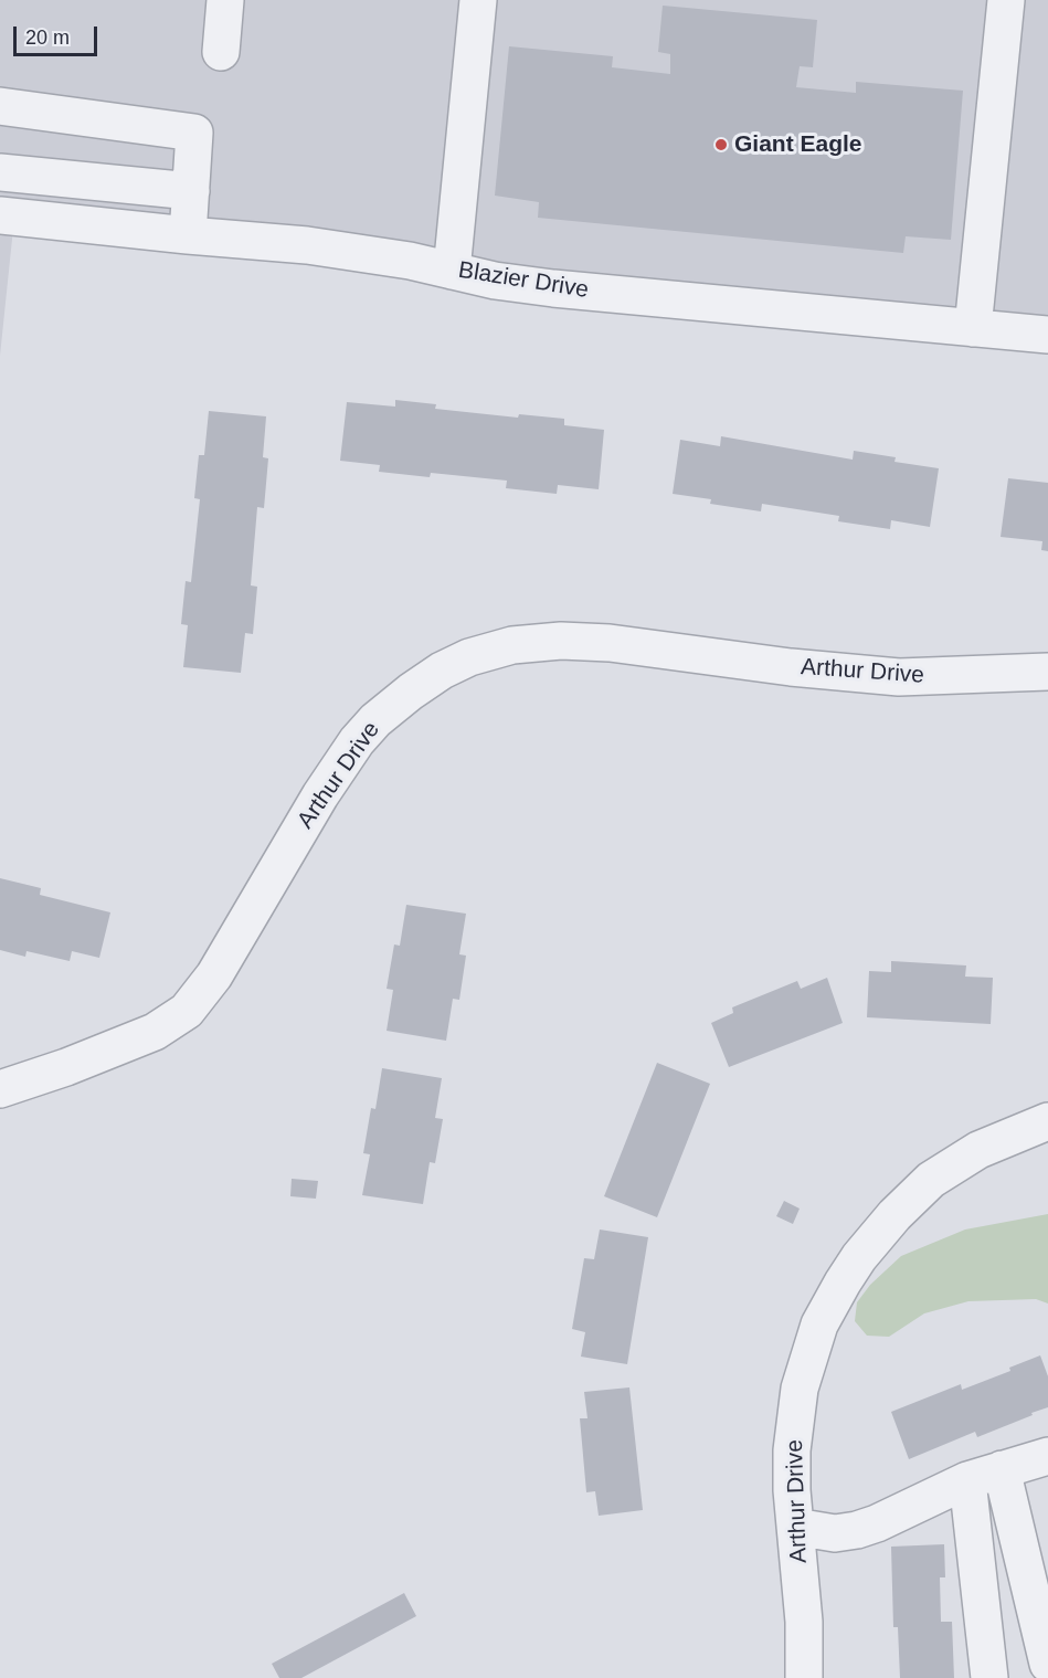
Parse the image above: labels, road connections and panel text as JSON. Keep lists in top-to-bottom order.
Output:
{
  "streets": {
    "street": ["Blazier Drive", "Arthur Drive"]
  },
  "places": ["Giant Eagle"],
  "scale_bar": "20 m"
}
